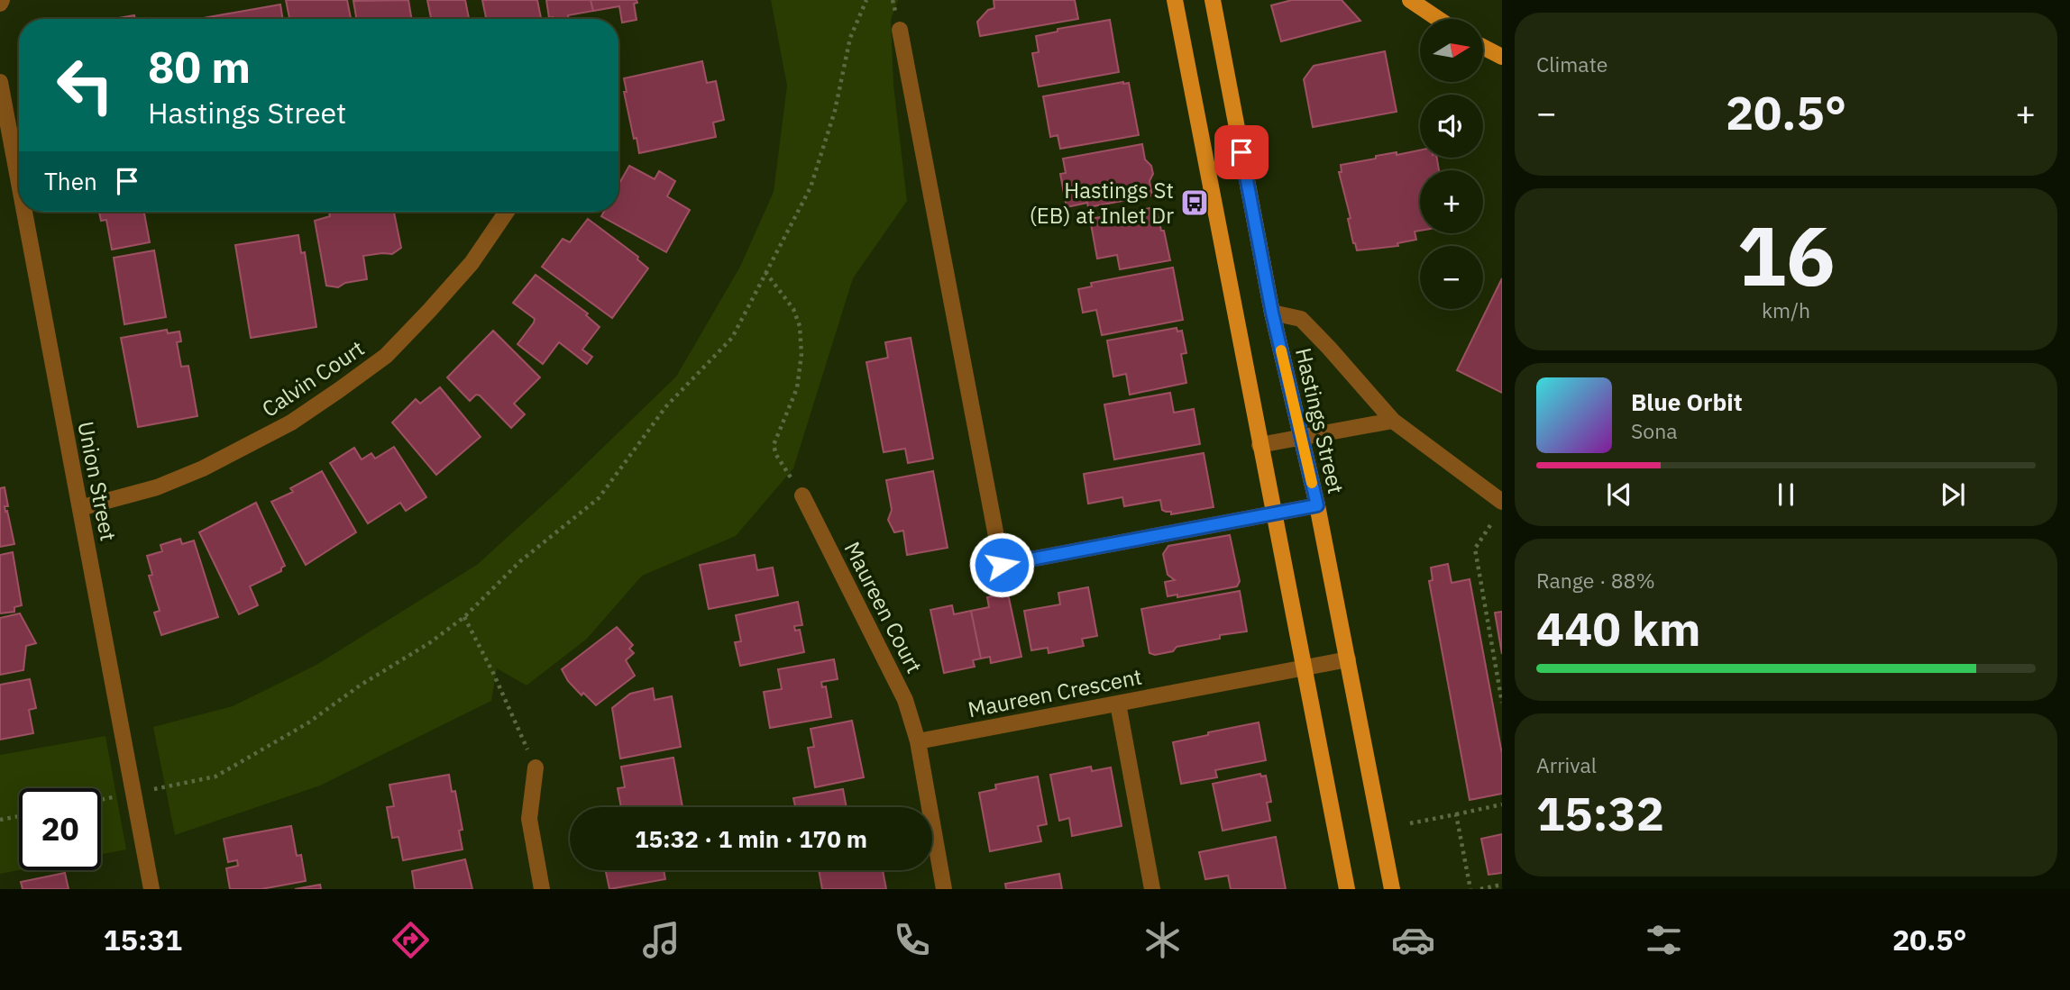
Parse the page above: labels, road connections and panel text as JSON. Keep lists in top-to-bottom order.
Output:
{
  "streets": {
    "main road": ["Hastings Street"],
    "street": [
      "Calvin Court",
      "Union Street",
      "Maureen Court",
      "Maureen Crescent"
    ]
  },
  "crossings": [
    ["Calvin Court", "Union Street"],
    ["Hastings Street", "Maureen Crescent"],
    ["Maureen Court", "Maureen Crescent"]
  ],
  "places": {
    "bus stop": ["Hastings St (EB) at Inlet Dr"]
  },
  "north": "right",
  "page": {
    "tile": [
      "Climate",
      ["16", "km/h"],
      ["Range · 88%", "440 km"],
      ["Arrival", "15:32"]
    ],
    "map_buttons": ["+", "−"],
    "turn": ["80 m", "Hastings Street"],
    "heat": ["−", "20.5°", "+"],
    "then": "Then",
    "song": ["Blue Orbit", "Sona"],
    "limit": "20",
    "trip": "15:32 · 1 min · 170 m",
    "tabs": ["15:31", "20.5°"]
  }
}
